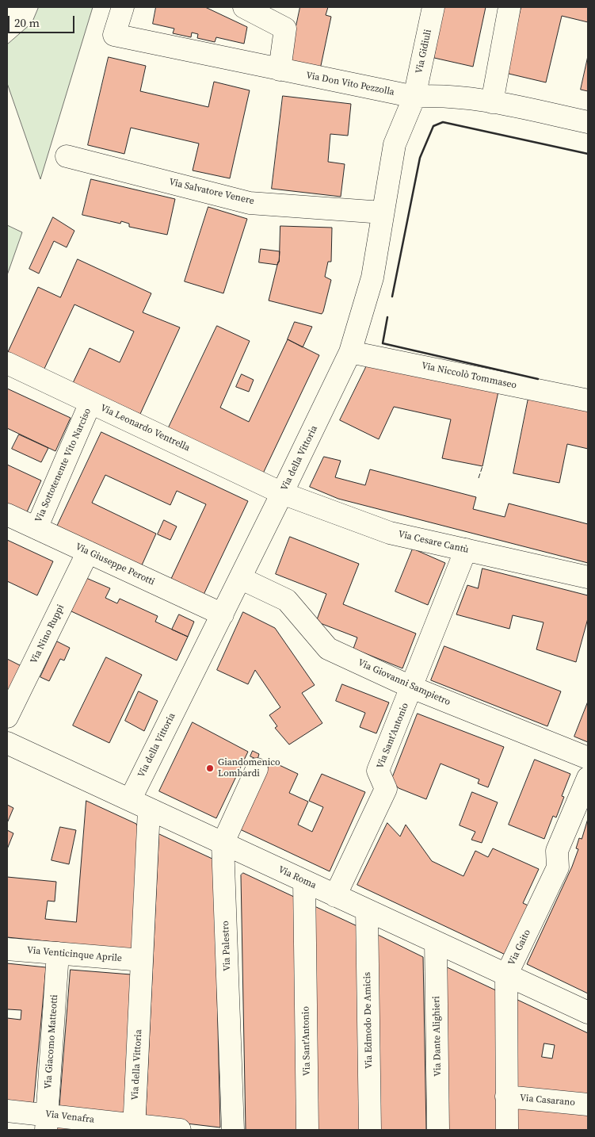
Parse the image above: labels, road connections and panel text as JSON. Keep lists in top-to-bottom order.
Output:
{
  "streets": {
    "street": [
      "Via Gidiuli",
      "Via Don Vito Pezzolla",
      "Via Salvatore Venere",
      "Via Niccolò Tommaseo",
      "Via Leonardo Ventrella",
      "Via della Vittoria",
      "Via Sottotenente Vito Narciso",
      "Via Cesare Cantù",
      "Via Giuseppe Perotti",
      "Via Nino Ruppi",
      "Via Giovanni Sampietro",
      "Via Sant'Antonio",
      "Via Roma",
      "Via Palestro",
      "Via Gaito",
      "Via Venticinque Aprile",
      "Via Edmodo De Amicis",
      "Via Dante Alighieri",
      "Via Giacomo Matteotti",
      "Via Casarano",
      "Via Venafra"
    ]
  },
  "crossings": [
    ["Via Gidiuli", "Via Don Vito Pezzolla"],
    ["Via Gidiuli", "Via della Vittoria"],
    ["Via Don Vito Pezzolla", "Via della Vittoria"],
    ["Via Salvatore Venere", "Via della Vittoria"],
    ["Via Niccolò Tommaseo", "Via della Vittoria"],
    ["Via Leonardo Ventrella", "Via della Vittoria"],
    ["Via Leonardo Ventrella", "Via Sottotenente Vito Narciso"],
    ["Via Leonardo Ventrella", "Via Cesare Cantù"],
    ["Via della Vittoria", "Via Cesare Cantù"],
    ["Via della Vittoria", "Via Giuseppe Perotti"],
    ["Via della Vittoria", "Via Giovanni Sampietro"],
    ["Via della Vittoria", "Via Roma"],
    ["Via della Vittoria", "Via Venticinque Aprile"],
    ["Via della Vittoria", "Via Venafra"],
    ["Via Sottotenente Vito Narciso", "Via Giuseppe Perotti"],
    ["Via Cesare Cantù", "Via Sant'Antonio"],
    ["Via Giuseppe Perotti", "Via Nino Ruppi"],
    ["Via Giovanni Sampietro", "Via Sant'Antonio"],
    ["Via Sant'Antonio", "Via Roma"],
    ["Via Roma", "Via Palestro"],
    ["Via Roma", "Via Gaito"],
    ["Via Roma", "Via Edmodo De Amicis"],
    ["Via Roma", "Via Dante Alighieri"],
    ["Via Gaito", "Via Casarano"],
    ["Via Venticinque Aprile", "Via Giacomo Matteotti"],
    ["Via Giacomo Matteotti", "Via Venafra"]
  ],
  "places": ["Giandomenico Lombardi"],
  "scale_bar": "20 m"
}
